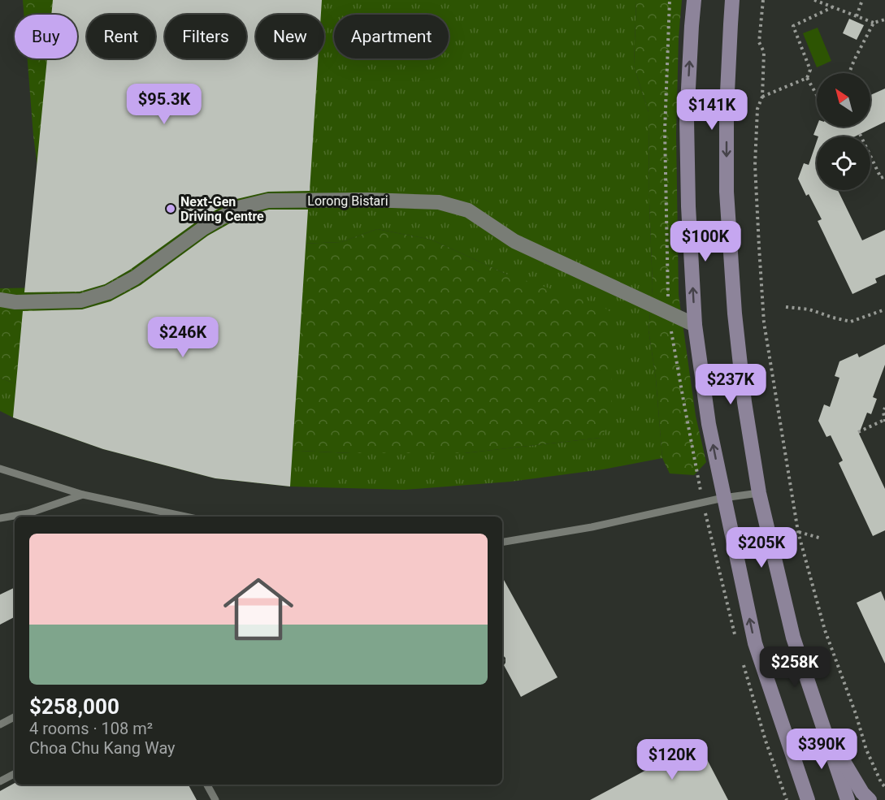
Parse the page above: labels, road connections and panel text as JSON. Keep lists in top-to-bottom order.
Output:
{
  "streets": {
    "street": ["Lorong Bistari"]
  },
  "places": ["Next-Gen Driving Centre"],
  "north": "top left",
  "page": {
    "chip": [
      "Buy",
      "Rent",
      "Filters",
      "New",
      "Apartment"
    ],
    "price": [
      "$95.3K",
      "$141K",
      "$100K",
      "$246K",
      "$237K",
      "$205K",
      "$258K",
      "$390K",
      "$120K"
    ],
    "list": [
      {
        "name": "$258,000",
        "note": "4 rooms · 108 m² · Choa Chu Kang Way"
      }
    ]
  }
}
